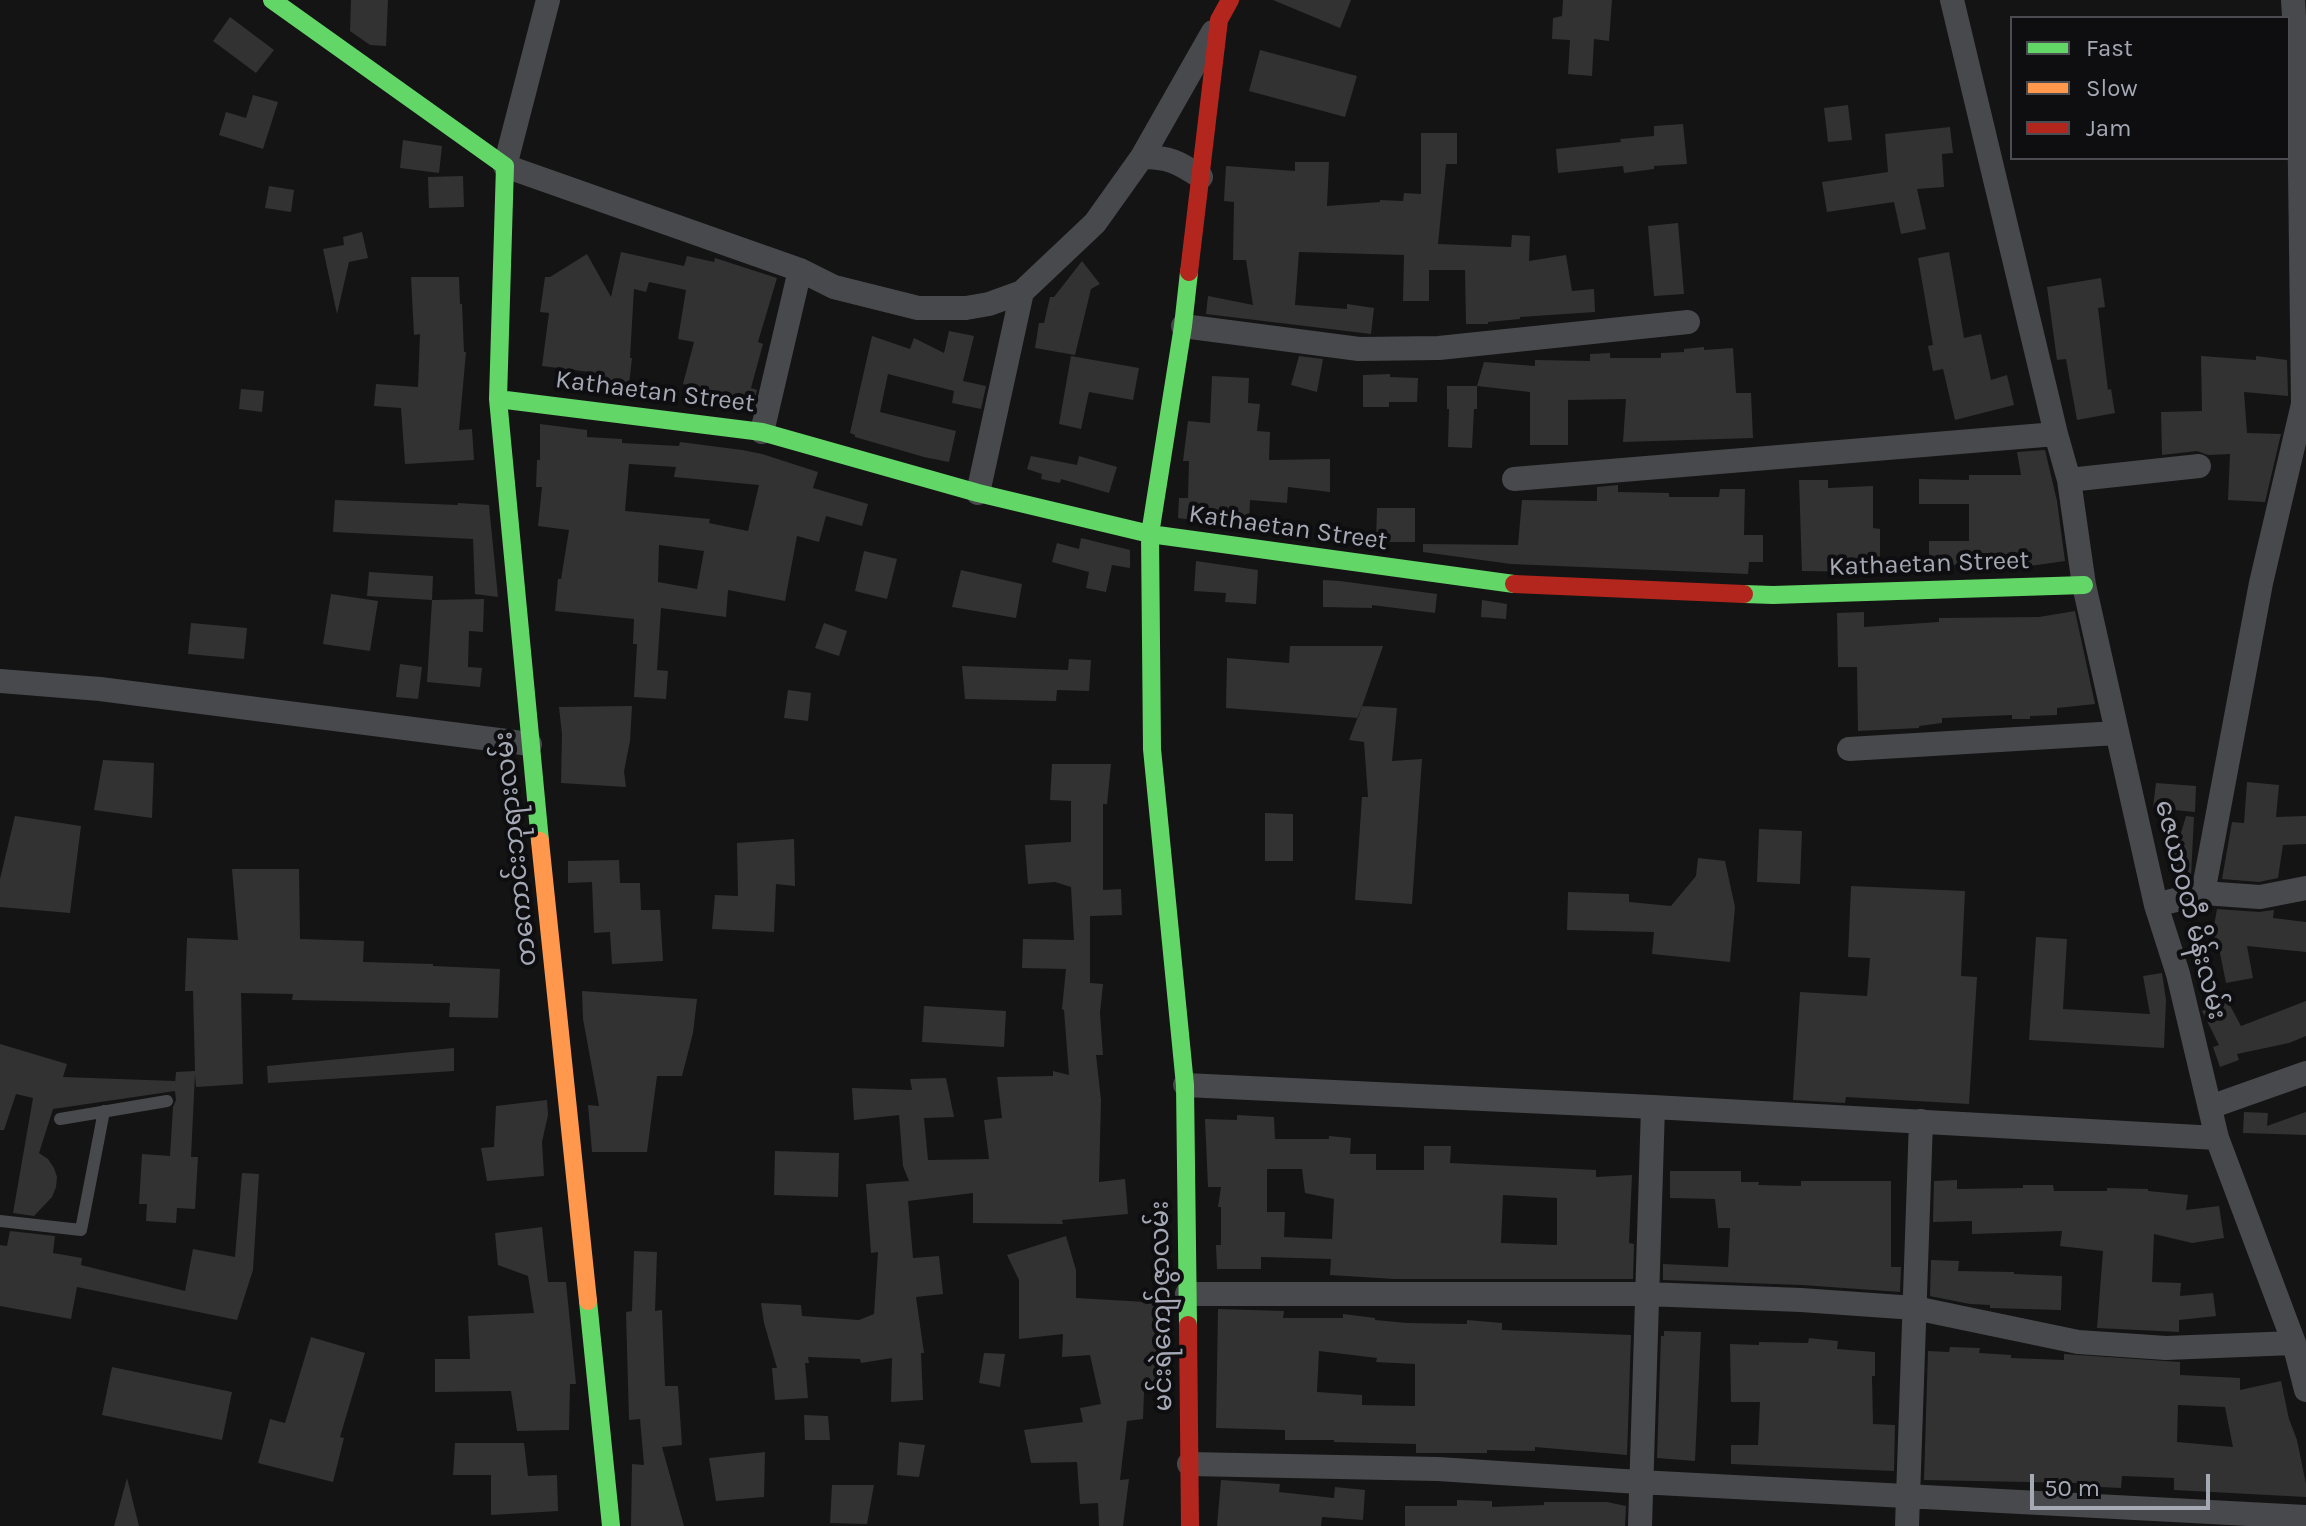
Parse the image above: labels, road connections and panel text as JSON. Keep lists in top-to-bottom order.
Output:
{
  "streets": {
    "street": [
      "Kathaetan Street",
      "တကောင်းဘုရားလမ်း",
      "ဇေယာဝတီ မိန်းလမ်း",
      "မင်းရဲကျော်ဇွာလမ်း"
    ]
  },
  "crossings": [
    ["Kathaetan Street", "တကောင်းဘုရားလမ်း"],
    ["Kathaetan Street", "ဇေယာဝတီ မိန်းလမ်း"],
    ["Kathaetan Street", "မင်းရဲကျော်ဇွာလမ်း"]
  ],
  "legend": ["Fast", "Slow", "Jam"],
  "scale_bar": "50 m"
}
